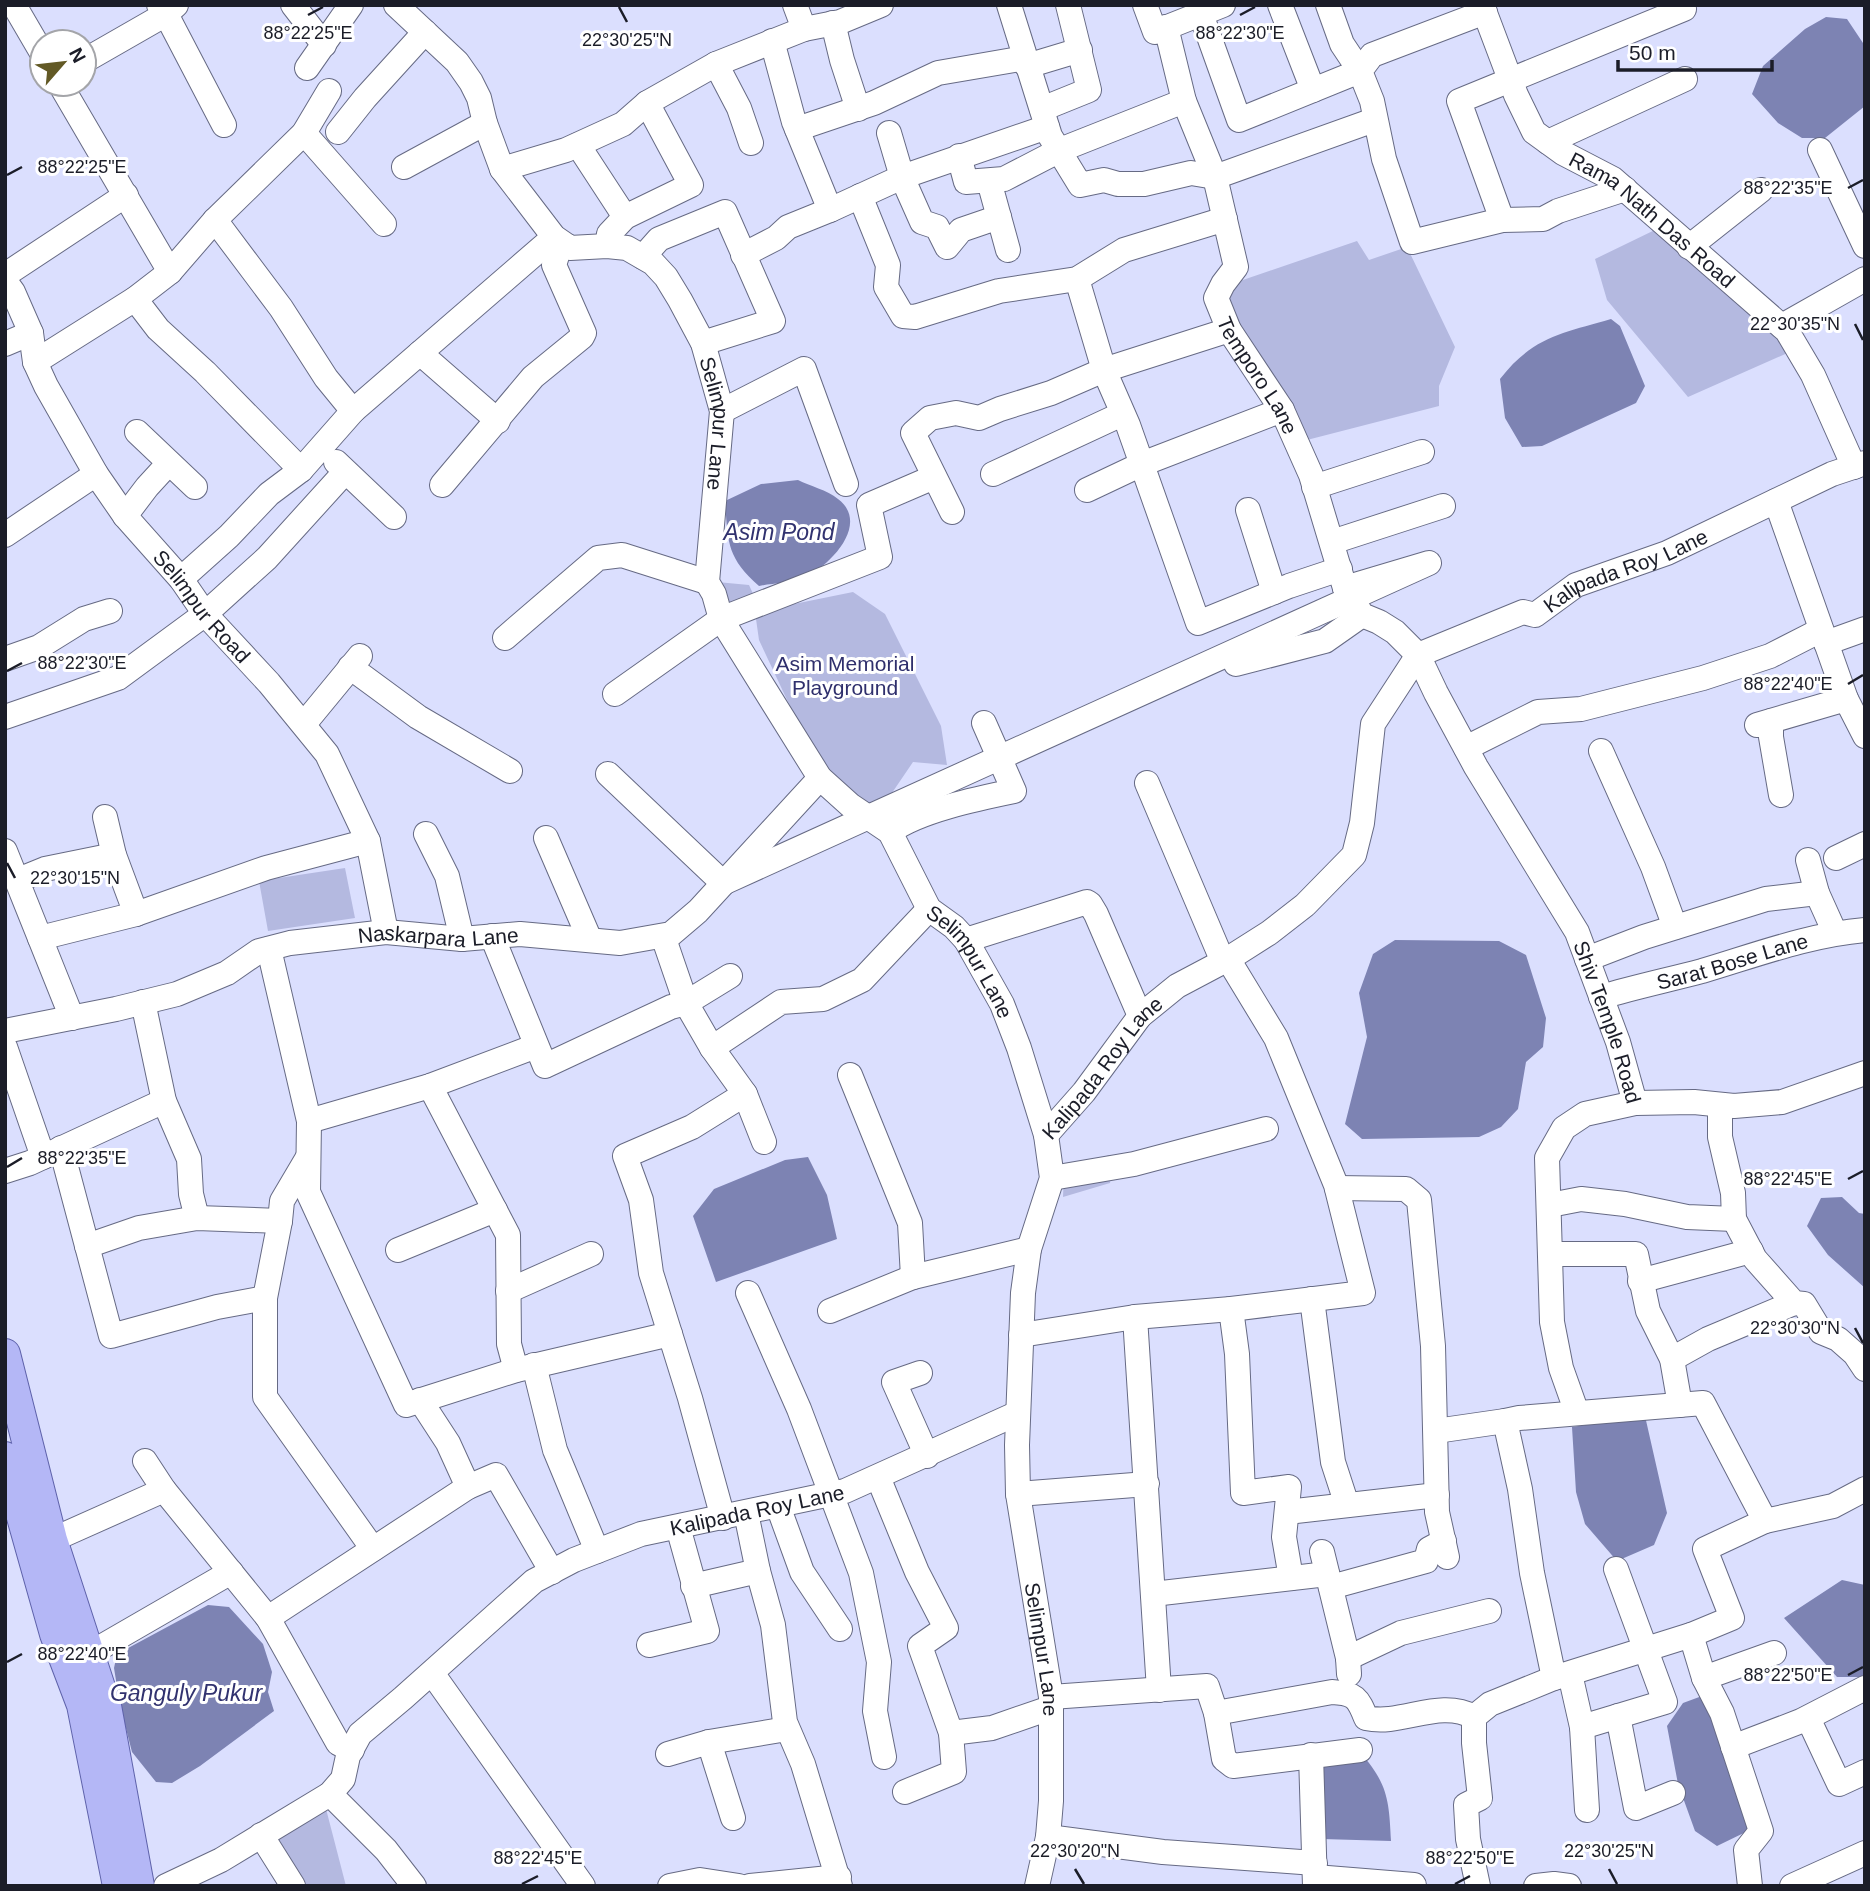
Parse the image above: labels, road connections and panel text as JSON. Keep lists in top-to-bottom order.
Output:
{
  "streets": {
    "street": [
      "Rama Nath Das Road",
      "Temporo Lane",
      "Selimpur Lane",
      "Kalipada Roy Lane",
      "Selimpur Road",
      "Naskarpara Lane",
      "Sarat Bose Lane",
      "Shiv Temple Road"
    ]
  },
  "crossings": [
    ["Rama Nath Das Road", "Kalipada Roy Lane"],
    ["Temporo Lane", "Kalipada Roy Lane"],
    ["Temporo Lane", "Shiv Temple Road"],
    ["Selimpur Lane", "Kalipada Roy Lane"],
    ["Selimpur Lane", "Naskarpara Lane"],
    ["Kalipada Roy Lane", "Shiv Temple Road"],
    ["Selimpur Road", "Naskarpara Lane"],
    ["Sarat Bose Lane", "Shiv Temple Road"]
  ],
  "water": ["Asim Pond", "Ganguly Pukur"],
  "parks": ["Asim Memorial Playground"],
  "scale_bar": "50 m",
  "north": "top right",
  "coordinates": [
    "88°22'25\"E",
    "88°22'30\"E",
    "22°30'25\"N",
    "88°22'35\"E",
    "22°30'35\"N",
    "88°22'40\"E",
    "22°30'15\"N",
    "88°22'45\"E",
    "22°30'30\"N",
    "88°22'50\"E",
    "22°30'20\"N"
  ]
}
